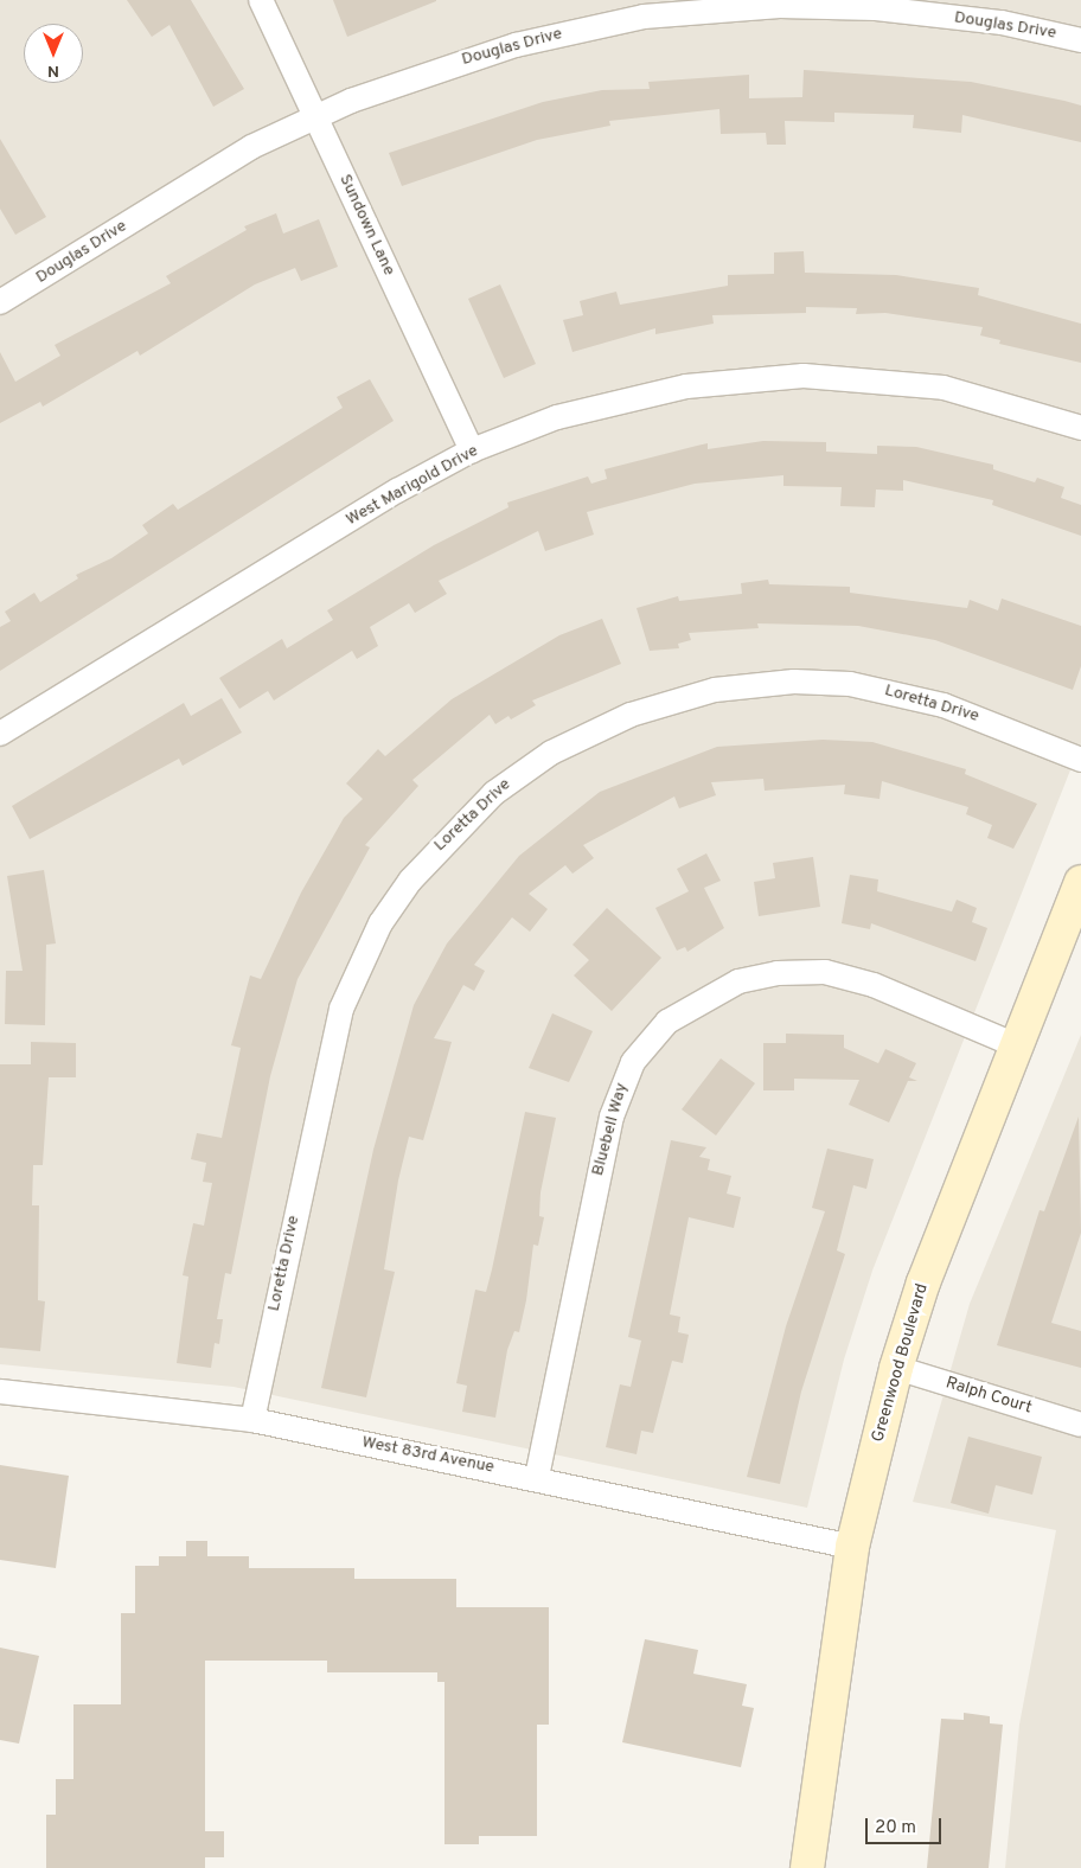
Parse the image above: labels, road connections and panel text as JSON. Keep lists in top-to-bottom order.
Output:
{
  "streets": {
    "street": [
      "Douglas Drive",
      "Sundown Lane",
      "West Marigold Drive",
      "Loretta Drive",
      "Bluebell Way",
      "Greenwood Boulevard",
      "Ralph Court",
      "West 83rd Avenue"
    ]
  },
  "crossings": [
    ["Douglas Drive", "Sundown Lane"],
    ["Sundown Lane", "West Marigold Drive"],
    ["Loretta Drive", "West 83rd Avenue"],
    ["Bluebell Way", "Greenwood Boulevard"],
    ["Bluebell Way", "West 83rd Avenue"],
    ["Greenwood Boulevard", "Ralph Court"],
    ["Greenwood Boulevard", "West 83rd Avenue"]
  ],
  "scale_bar": "20 m",
  "north": "bottom"
}
